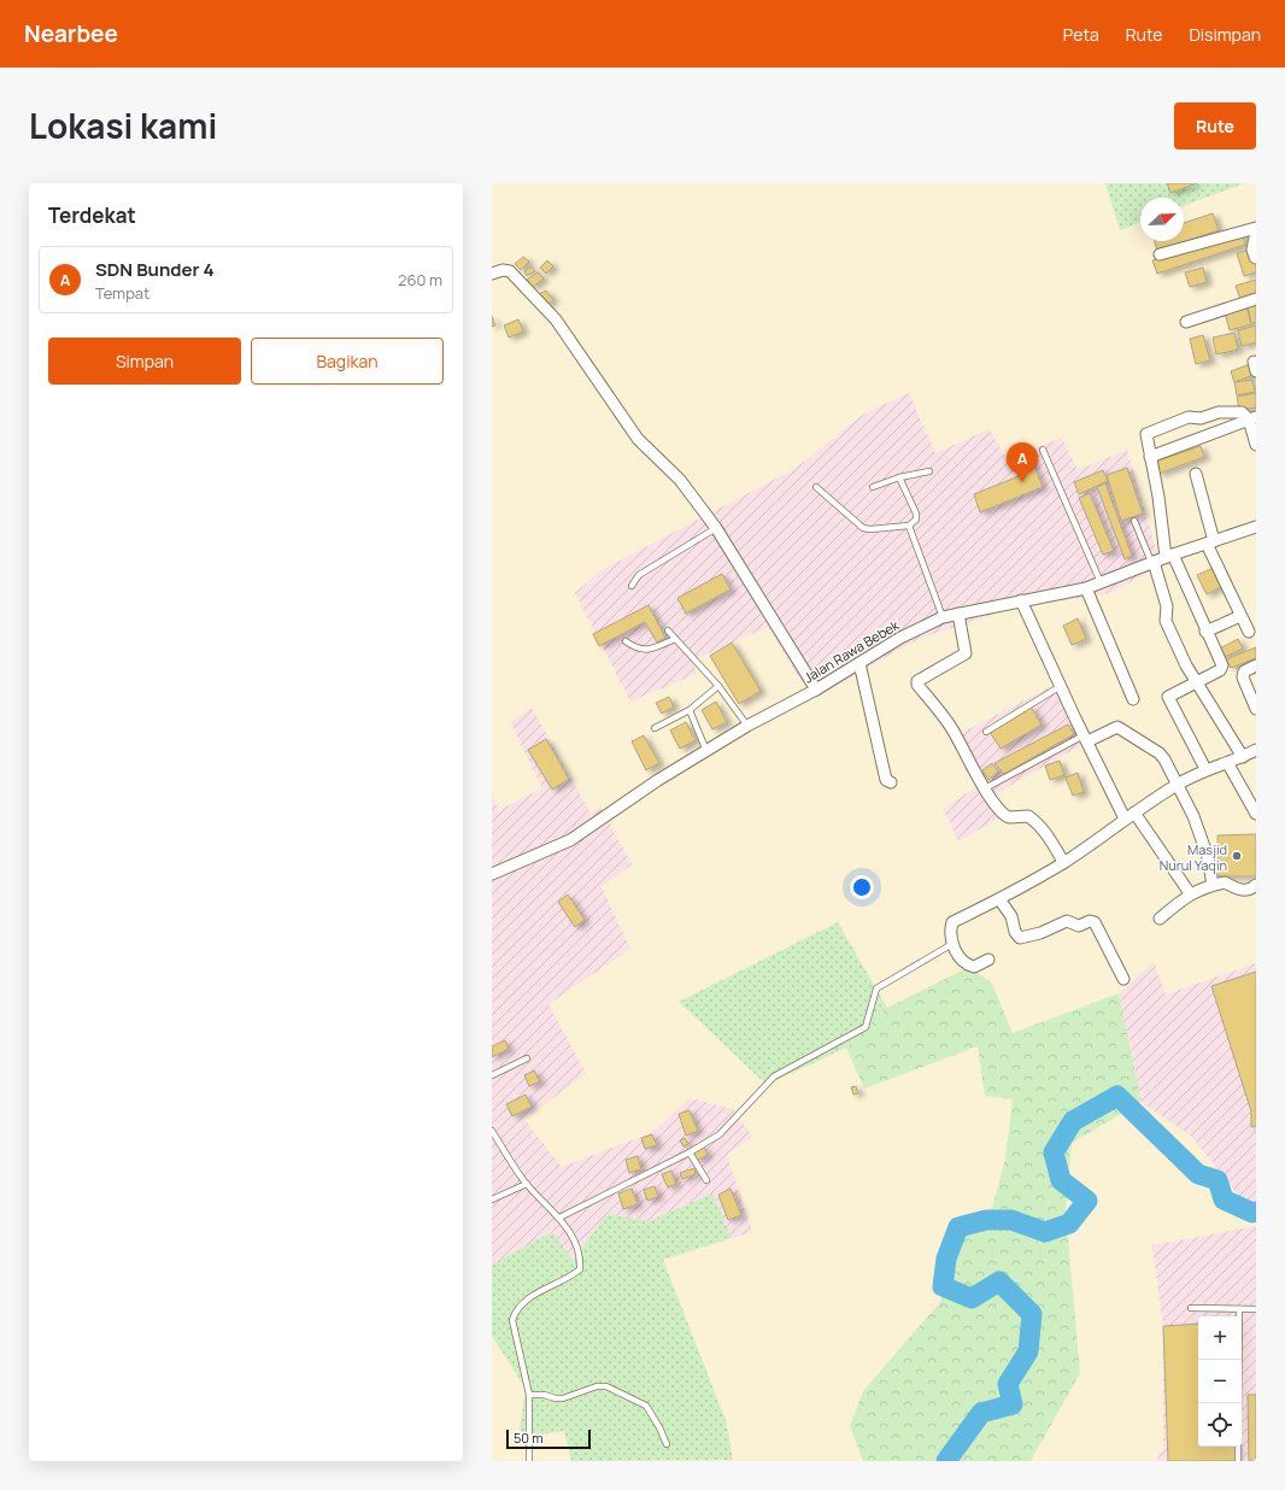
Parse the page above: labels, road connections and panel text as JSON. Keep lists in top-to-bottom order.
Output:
{
  "streets": {
    "street": ["Jalan Rawa Bebek"]
  },
  "places": ["Masjid Nurul Yaqin"],
  "scale_bar": "50 m",
  "north": "top right",
  "page": {
    "header": "Nearbee",
    "nav": ["Peta", "Rute", "Disimpan"],
    "title": "Lokasi kami",
    "buttons": [
      "Rute",
      ["Simpan", "Bagikan"]
    ],
    "heading": "Terdekat",
    "list": [
      {
        "mark": "A",
        "name": "SDN Bunder 4",
        "note": "Tempat",
        "value": "260 m"
      }
    ],
    "pins": "A",
    "map_buttons": ["+", "−"],
    "scale": "50 m"
  }
}
